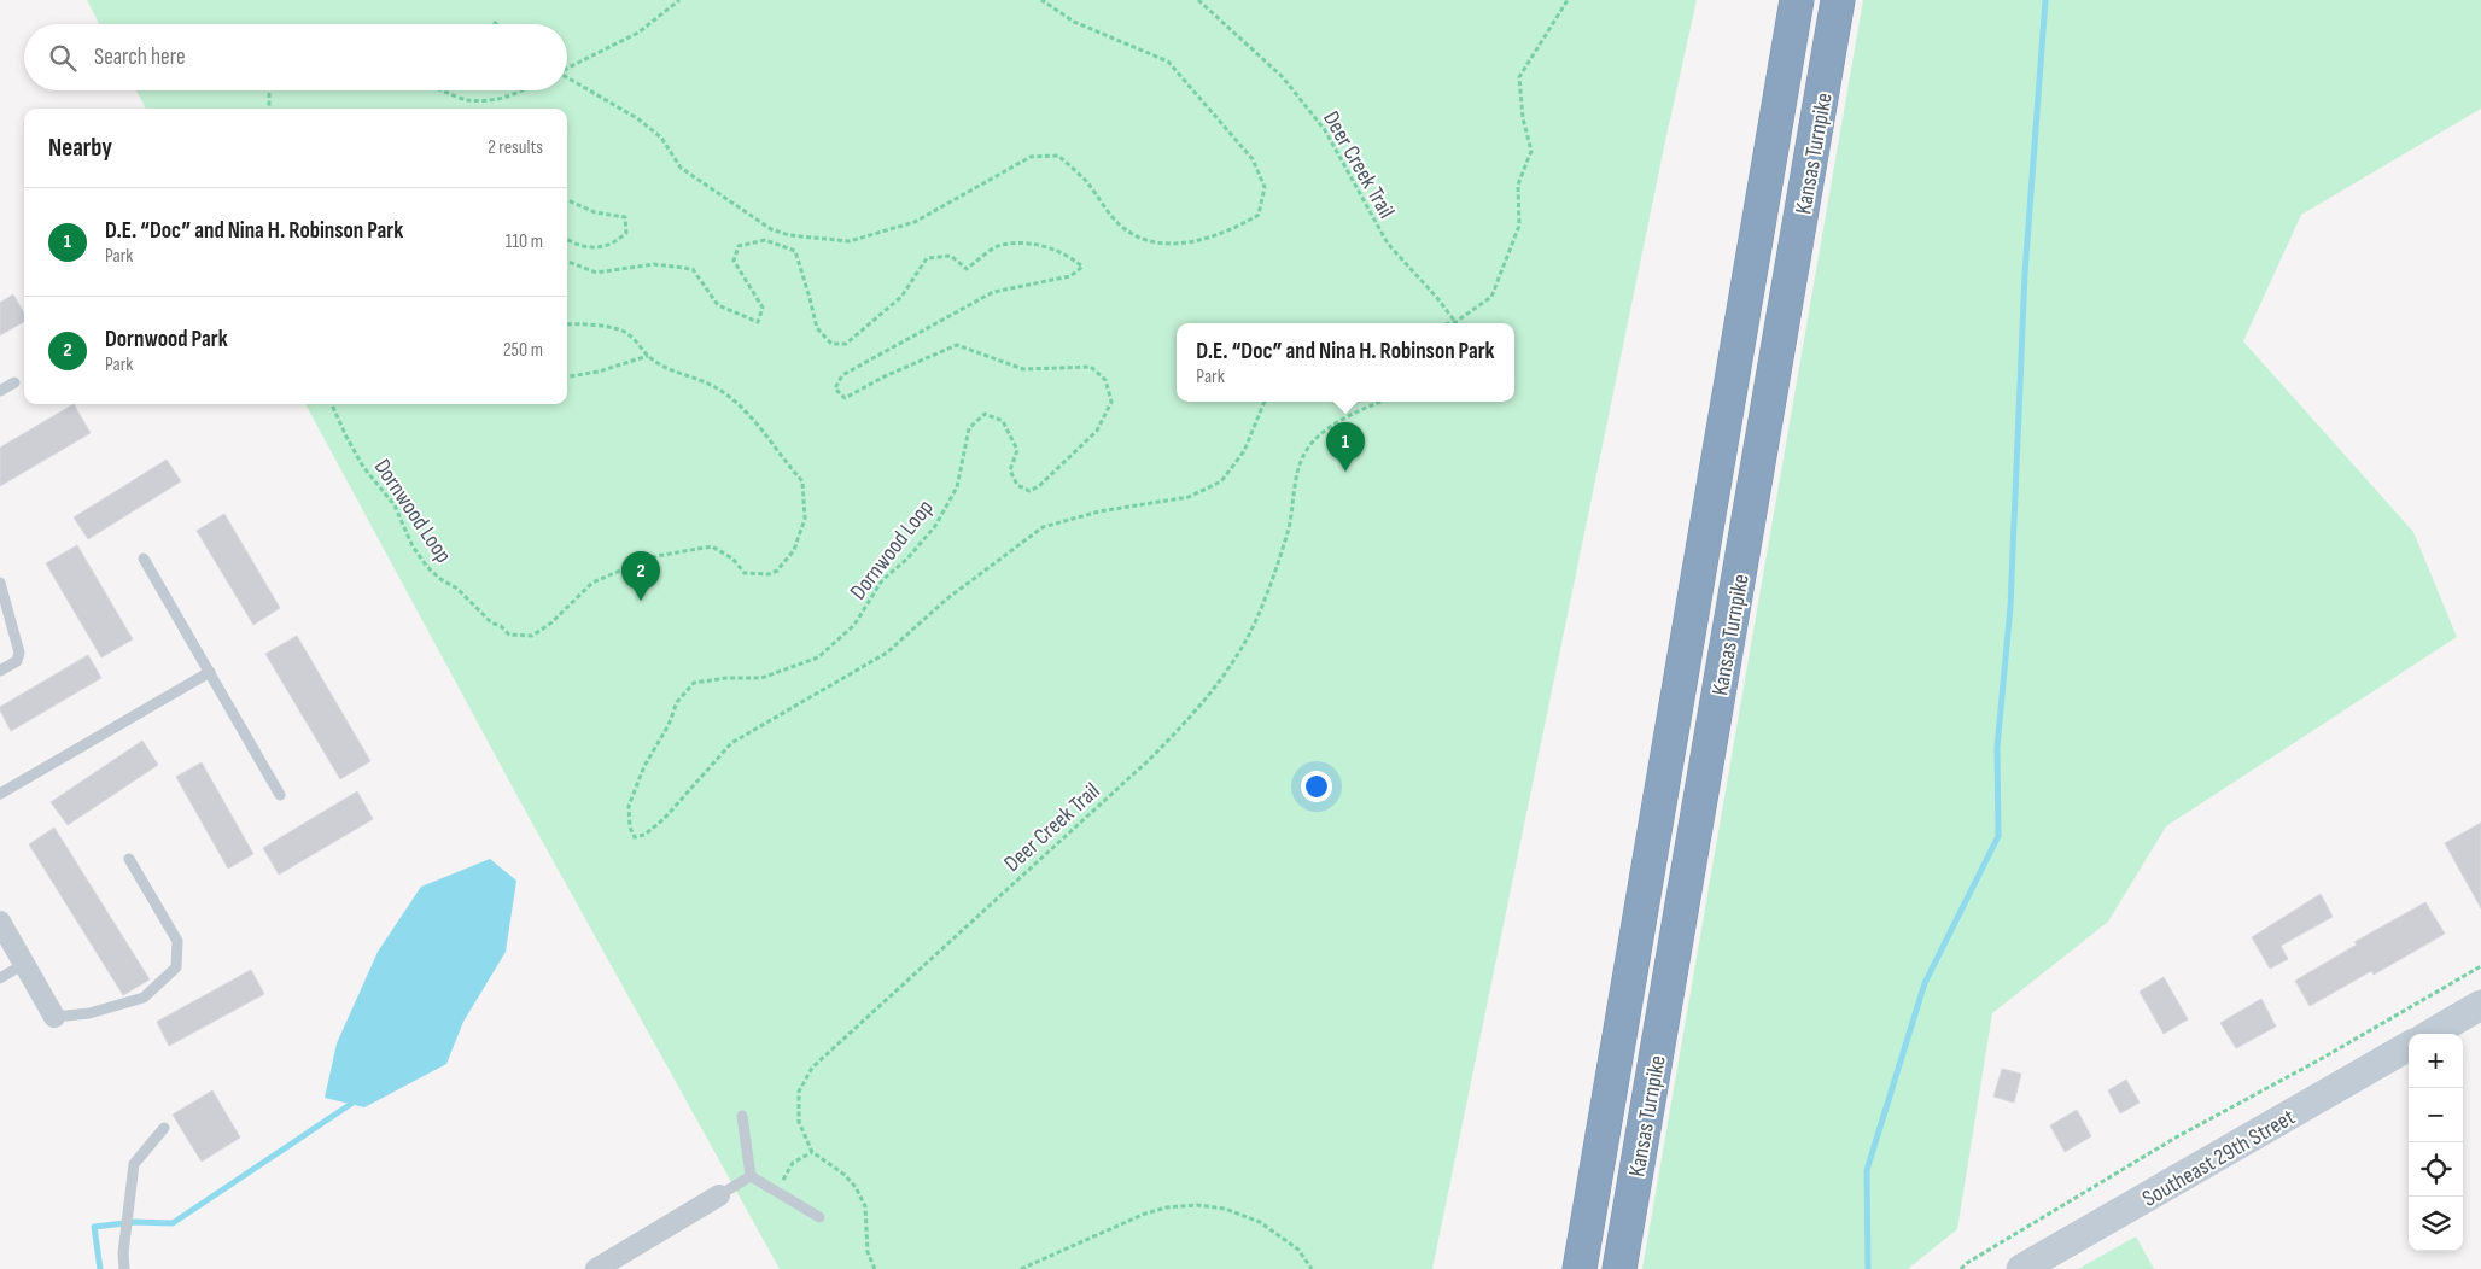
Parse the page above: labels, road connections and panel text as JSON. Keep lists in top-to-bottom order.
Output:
{
  "streets": {
    "highway": ["Kansas Turnpike"],
    "main road": ["Southeast 29th Street"],
    "path": ["Deer Creek Trail", "Dornwood Loop"]
  },
  "page": {
    "search": "Search here",
    "heading": ["Nearby", "2 results"],
    "list": [
      {
        "mark": "1",
        "name": "D.E. “Doc” and Nina H. Robinson Park",
        "note": "Park",
        "value": "110 m"
      },
      {
        "mark": "2",
        "name": "Dornwood Park",
        "note": "Park",
        "value": "250 m"
      }
    ],
    "popup": ["D.E. “Doc” and Nina H. Robinson Park", "Park"],
    "pins": ["1", "2"],
    "map_buttons": ["+", "−"]
  }
}
